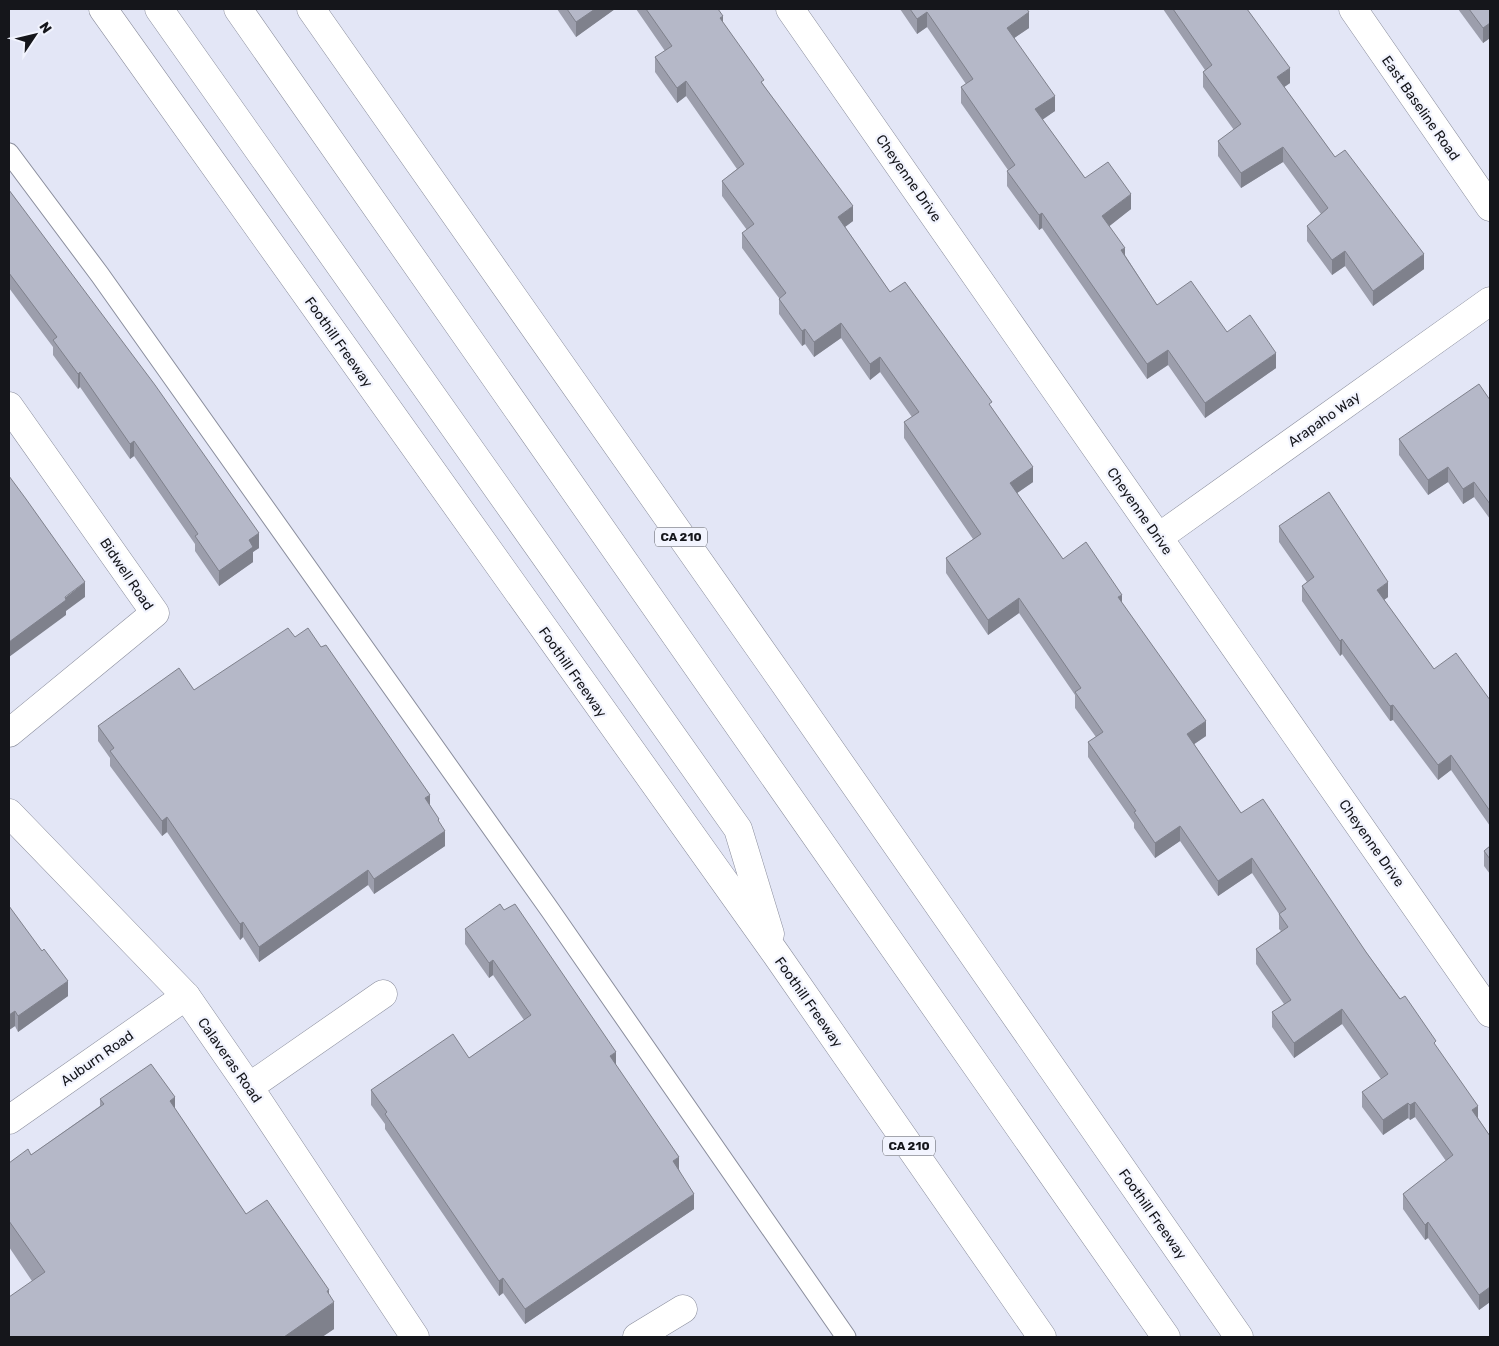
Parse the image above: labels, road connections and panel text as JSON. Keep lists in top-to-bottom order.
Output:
{
  "streets": {
    "main road": [
      "East Baseline Road",
      "Cheyenne Drive",
      "Foothill Freeway",
      "Arapaho Way",
      "CA 210",
      "Bidwell Road",
      "Auburn Road",
      "Calaveras Road"
    ]
  },
  "crossings": [
    ["Cheyenne Drive", "Arapaho Way"],
    ["Auburn Road", "Calaveras Road"]
  ],
  "north": "top right"
}
